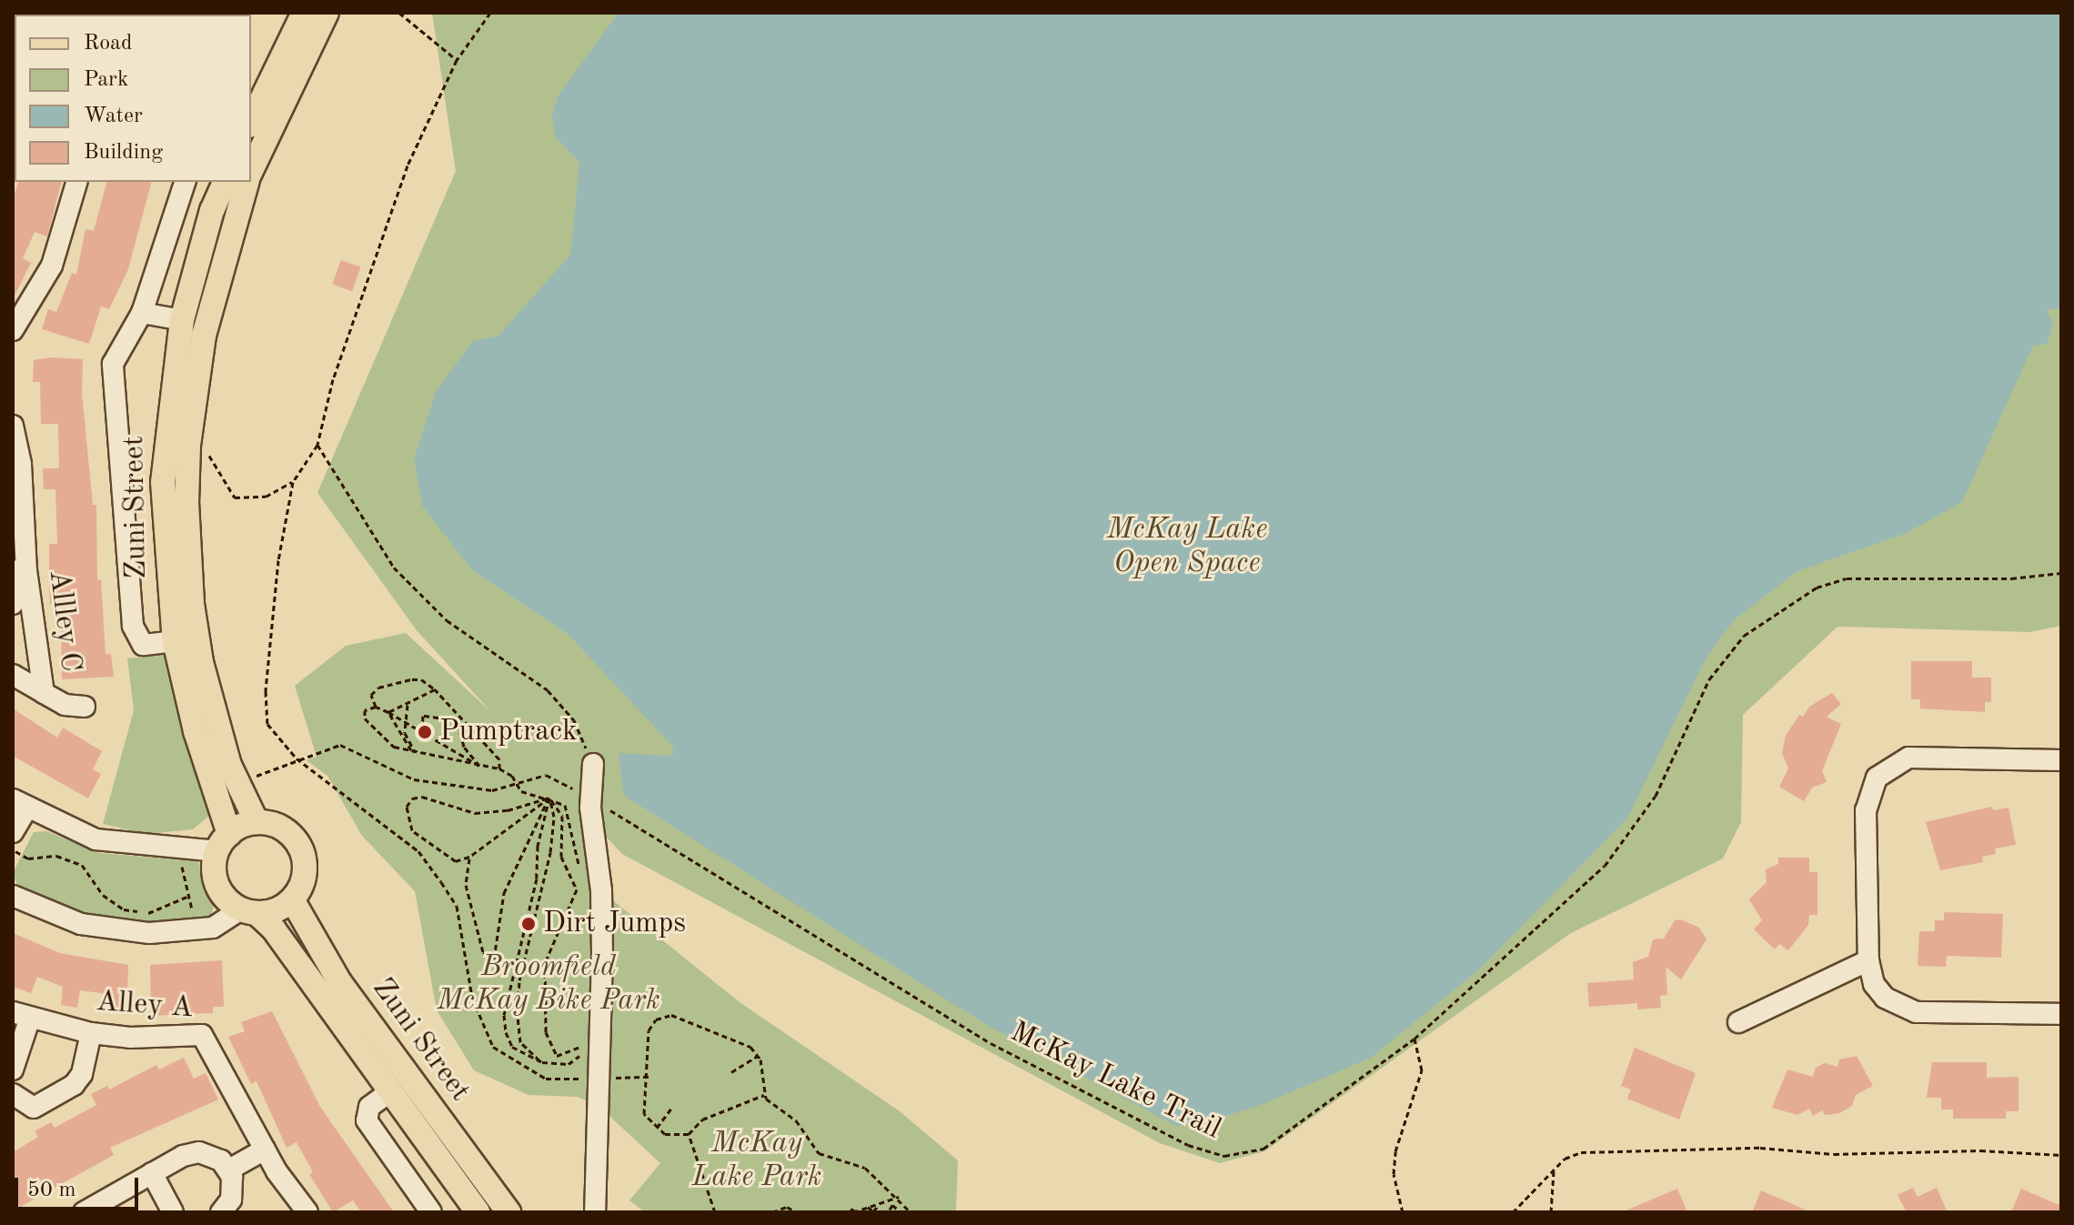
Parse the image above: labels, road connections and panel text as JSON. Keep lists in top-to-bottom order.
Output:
{
  "streets": {
    "main road": ["Zuni Street"],
    "street": ["Allley C", "Alley A"],
    "path": ["McKay Lake Trail"]
  },
  "parks": ["McKay Lake Open Space", "Broomfield McKay Bike Park", "McKay Lake Park"],
  "places": ["Pumptrack", "Dirt Jumps"],
  "legend": [
    "Road",
    "Park",
    "Water",
    "Building"
  ],
  "scale_bar": "50 m"
}
